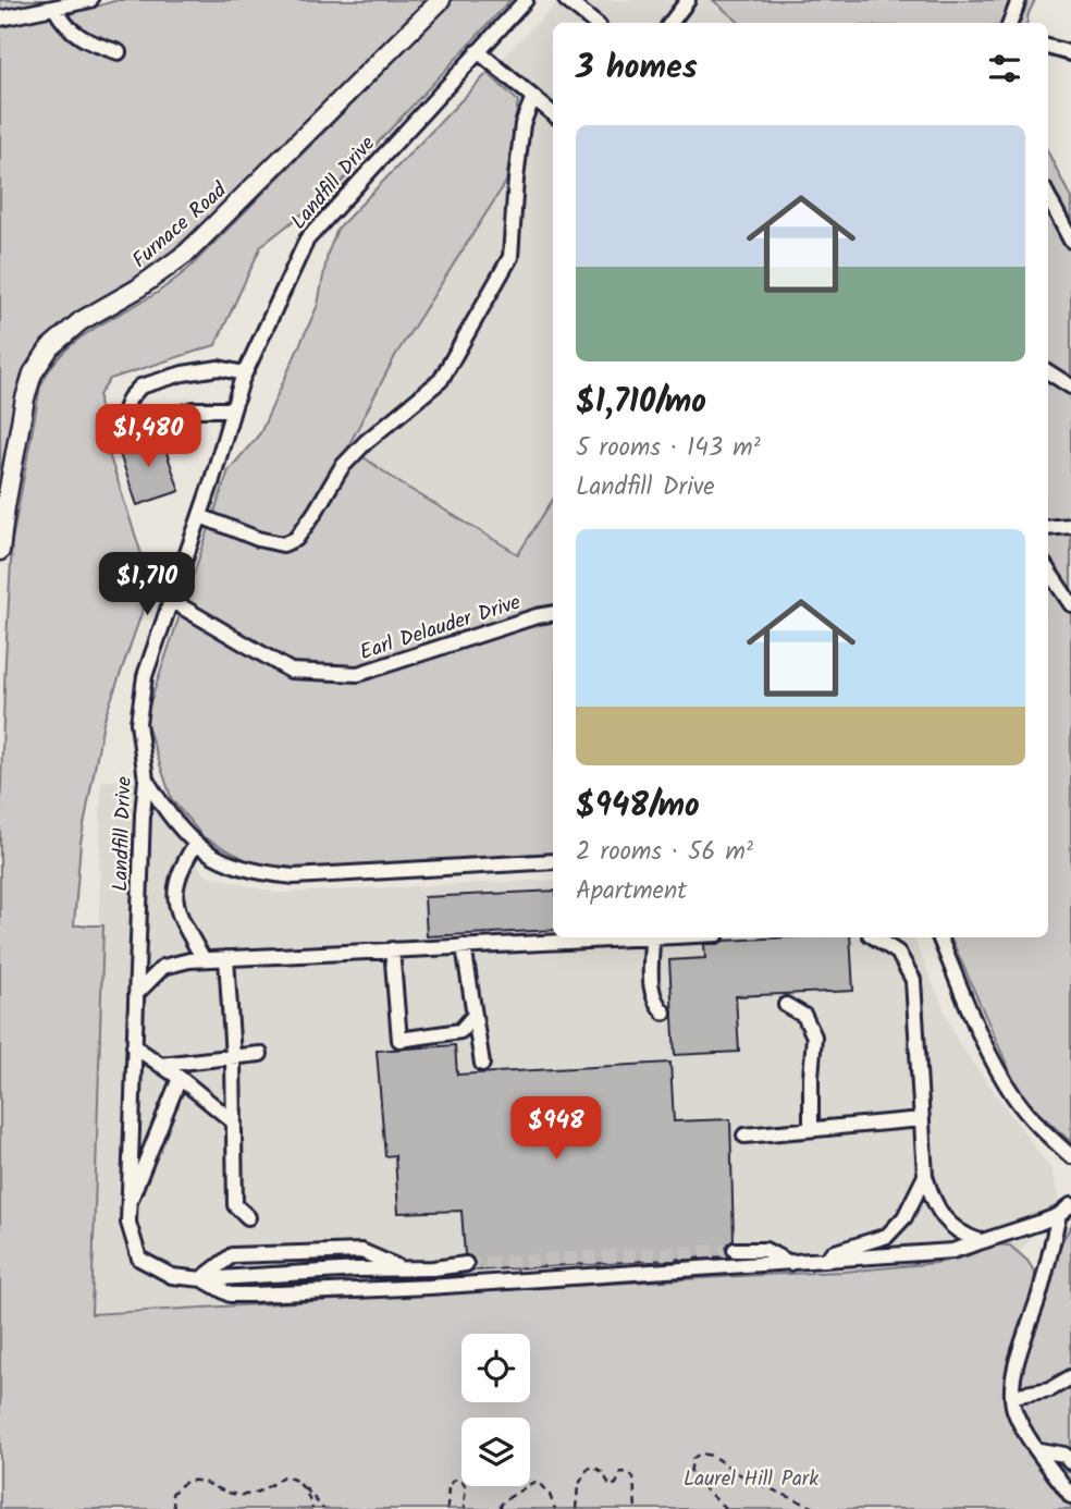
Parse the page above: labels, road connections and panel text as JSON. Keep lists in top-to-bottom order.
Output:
{
  "streets": {
    "main road": ["Furnace Road"],
    "street": ["Landfill Drive", "Earl Delauder Drive"]
  },
  "crossings": [
    ["Landfill Drive", "Earl Delauder Drive"]
  ],
  "parks": ["Laurel Hill Park"],
  "page": {
    "heading": "3 homes",
    "list": [
      {
        "name": "$1,710/mo",
        "note": "5 rooms · 143 m² · Landfill Drive"
      },
      {
        "name": "$948/mo",
        "note": "2 rooms · 56 m² · Apartment"
      }
    ],
    "price": ["$1,480", "$1,710", "$948"]
  }
}
